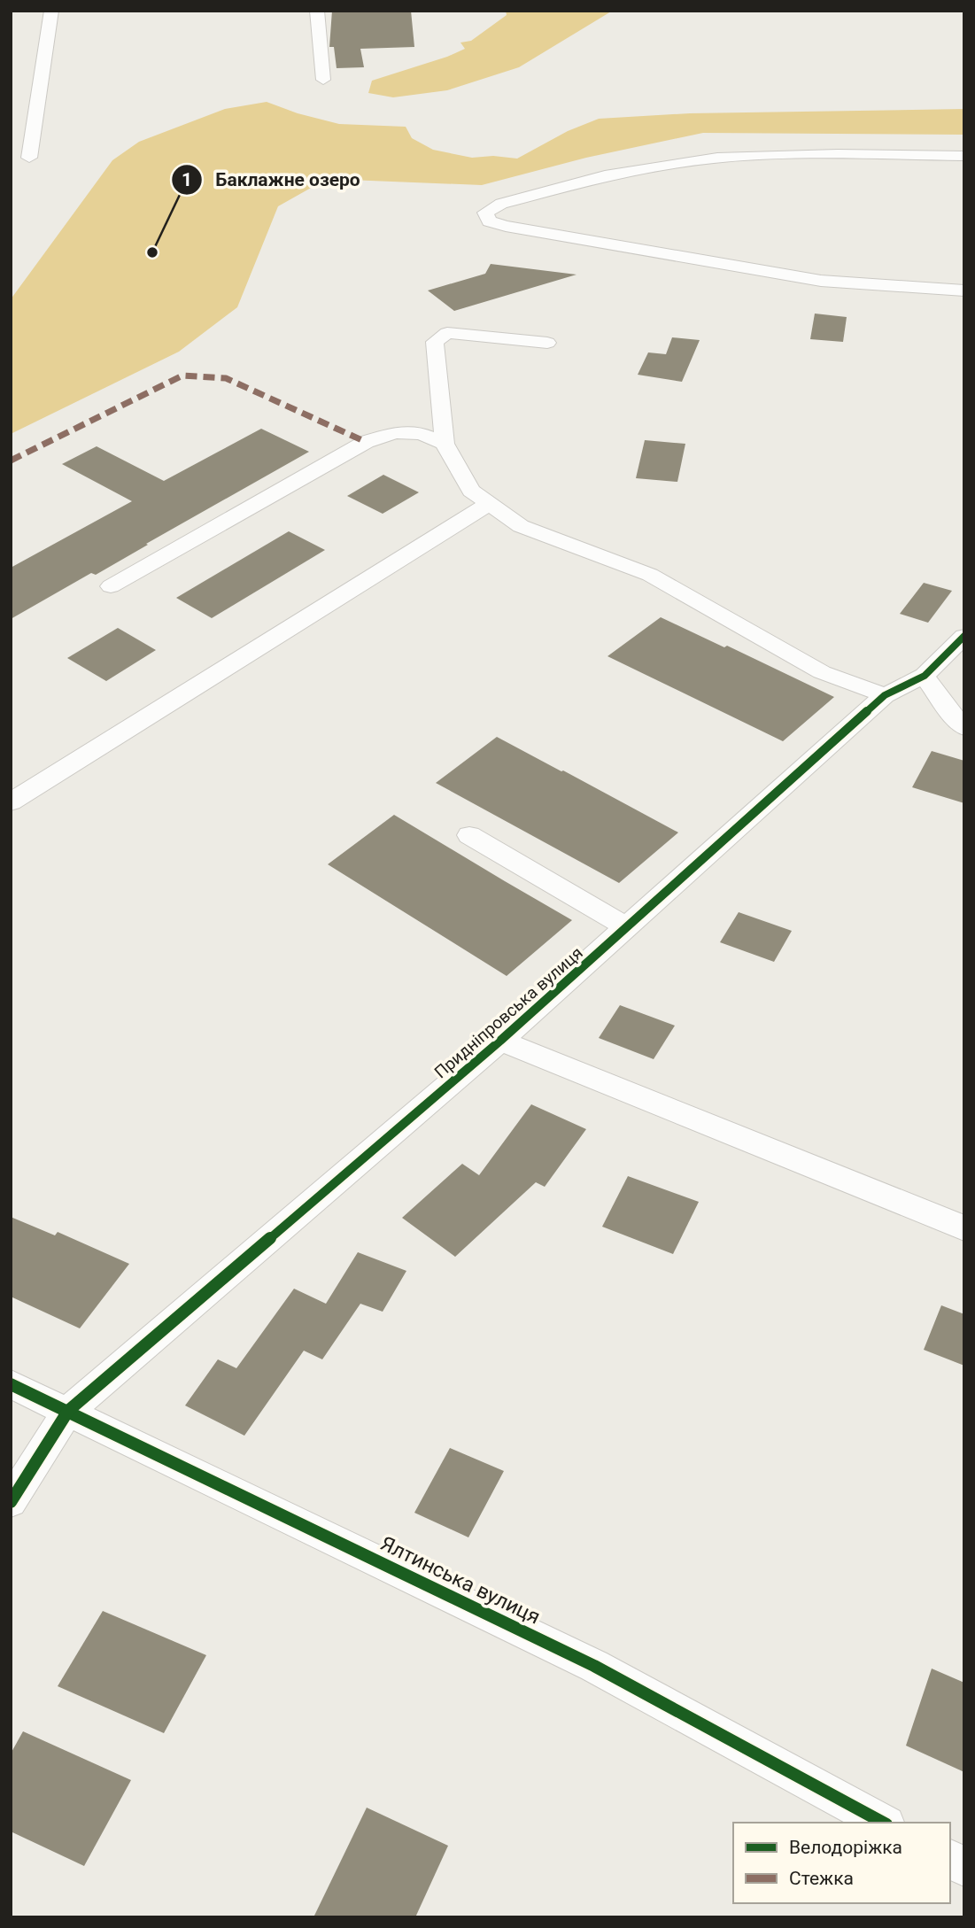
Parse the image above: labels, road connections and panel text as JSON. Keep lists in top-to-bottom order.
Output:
{
  "streets": {
    "street": ["Придніпровська вулиця", "Ялтинська вулиця"]
  },
  "crossings": [
    ["Придніпровська вулиця", "Ялтинська вулиця"]
  ],
  "places": ["Баклажне озеро"],
  "legend": ["Велодоріжка", "Стежка"]
}
